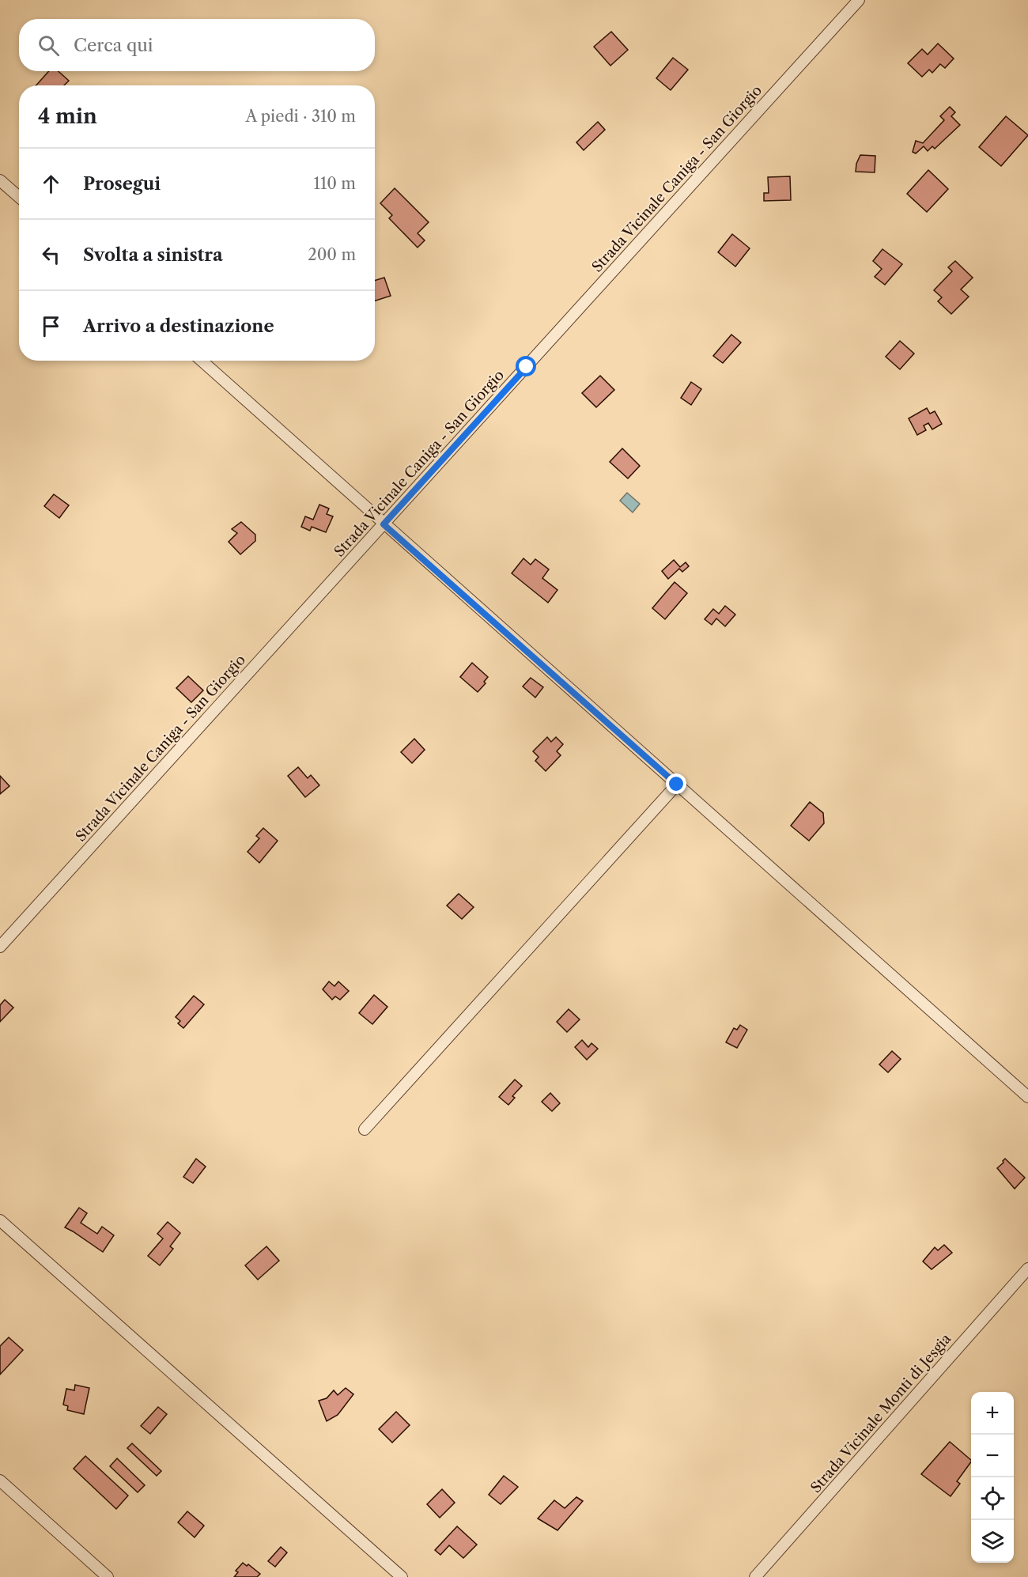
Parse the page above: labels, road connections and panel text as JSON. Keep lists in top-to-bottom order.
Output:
{
  "streets": {
    "street": ["Strada Vicinale Caniga - San Giorgio", "Strada Vicinale Monti di Jesgia"]
  },
  "page": {
    "search": "Cerca qui",
    "heading": ["4 min", "A piedi · 310 m"],
    "list": [
      ["Prosegui", "110 m"],
      ["Svolta a sinistra", "200 m"],
      "Arrivo a destinazione"
    ],
    "map_buttons": ["+", "−"]
  }
}
